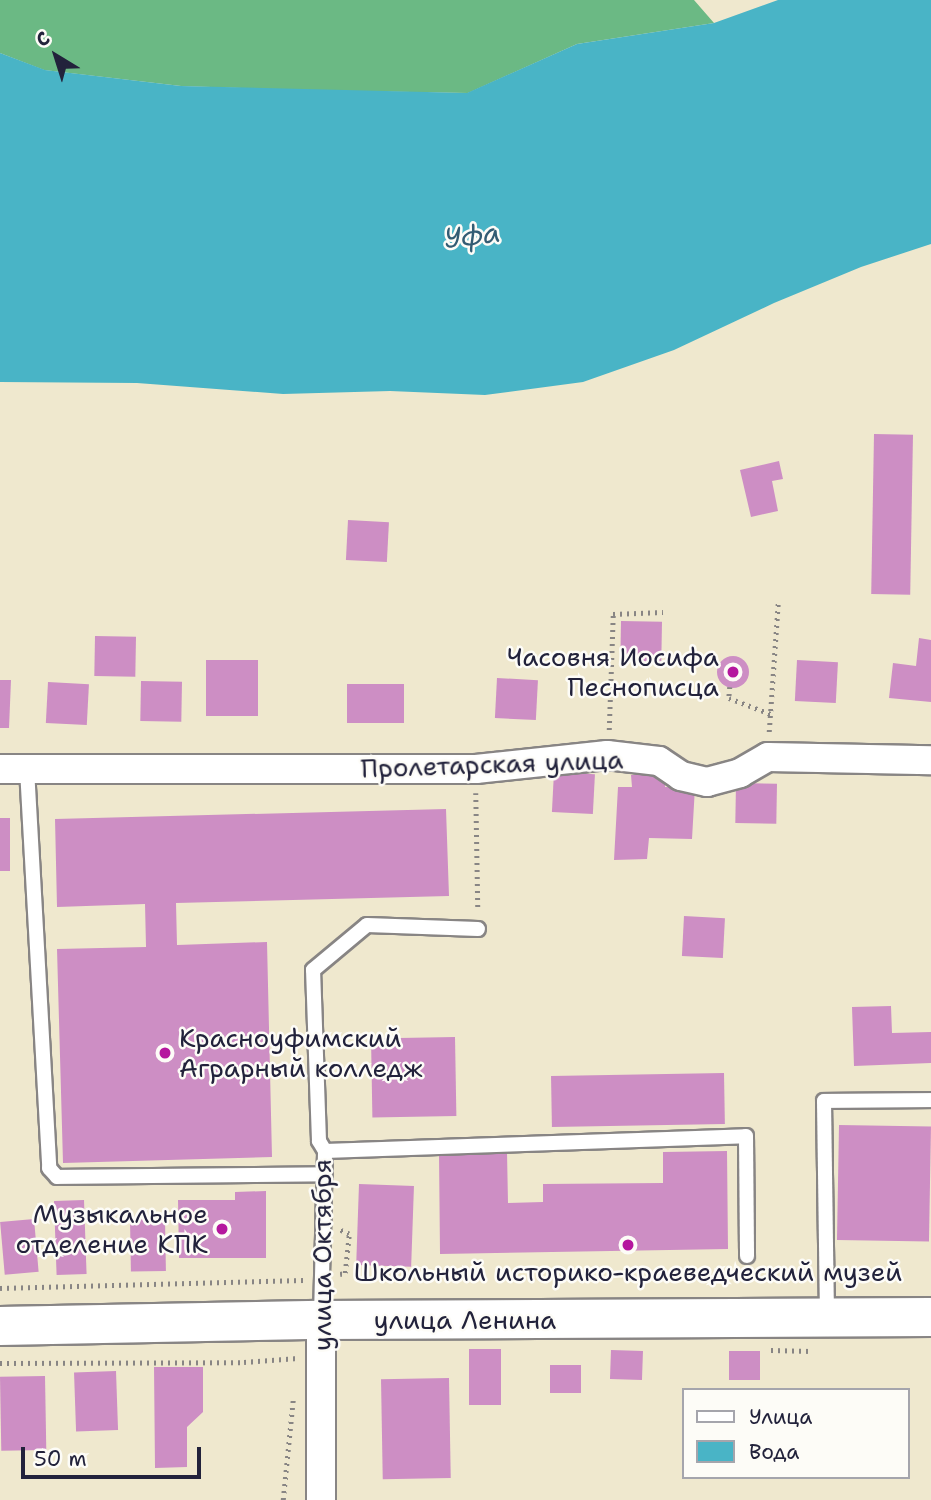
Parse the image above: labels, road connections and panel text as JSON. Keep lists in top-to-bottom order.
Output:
{
  "streets": {
    "main road": ["улица Ленина"],
    "street": ["Пролетарская улица", "улица Октября"]
  },
  "crossings": [
    ["улица Октября", "улица Ленина"]
  ],
  "water": ["Уфа"],
  "places": [
    "Часовня Иосифа Песнописца",
    "Красноуфимский Аграрный колледж",
    "Музыкальное отделение КПК",
    "Школьный историко-краеведческий музей"
  ],
  "legend": ["Улица", "Вода"],
  "scale_bar": "50 m",
  "north": "top left"
}
